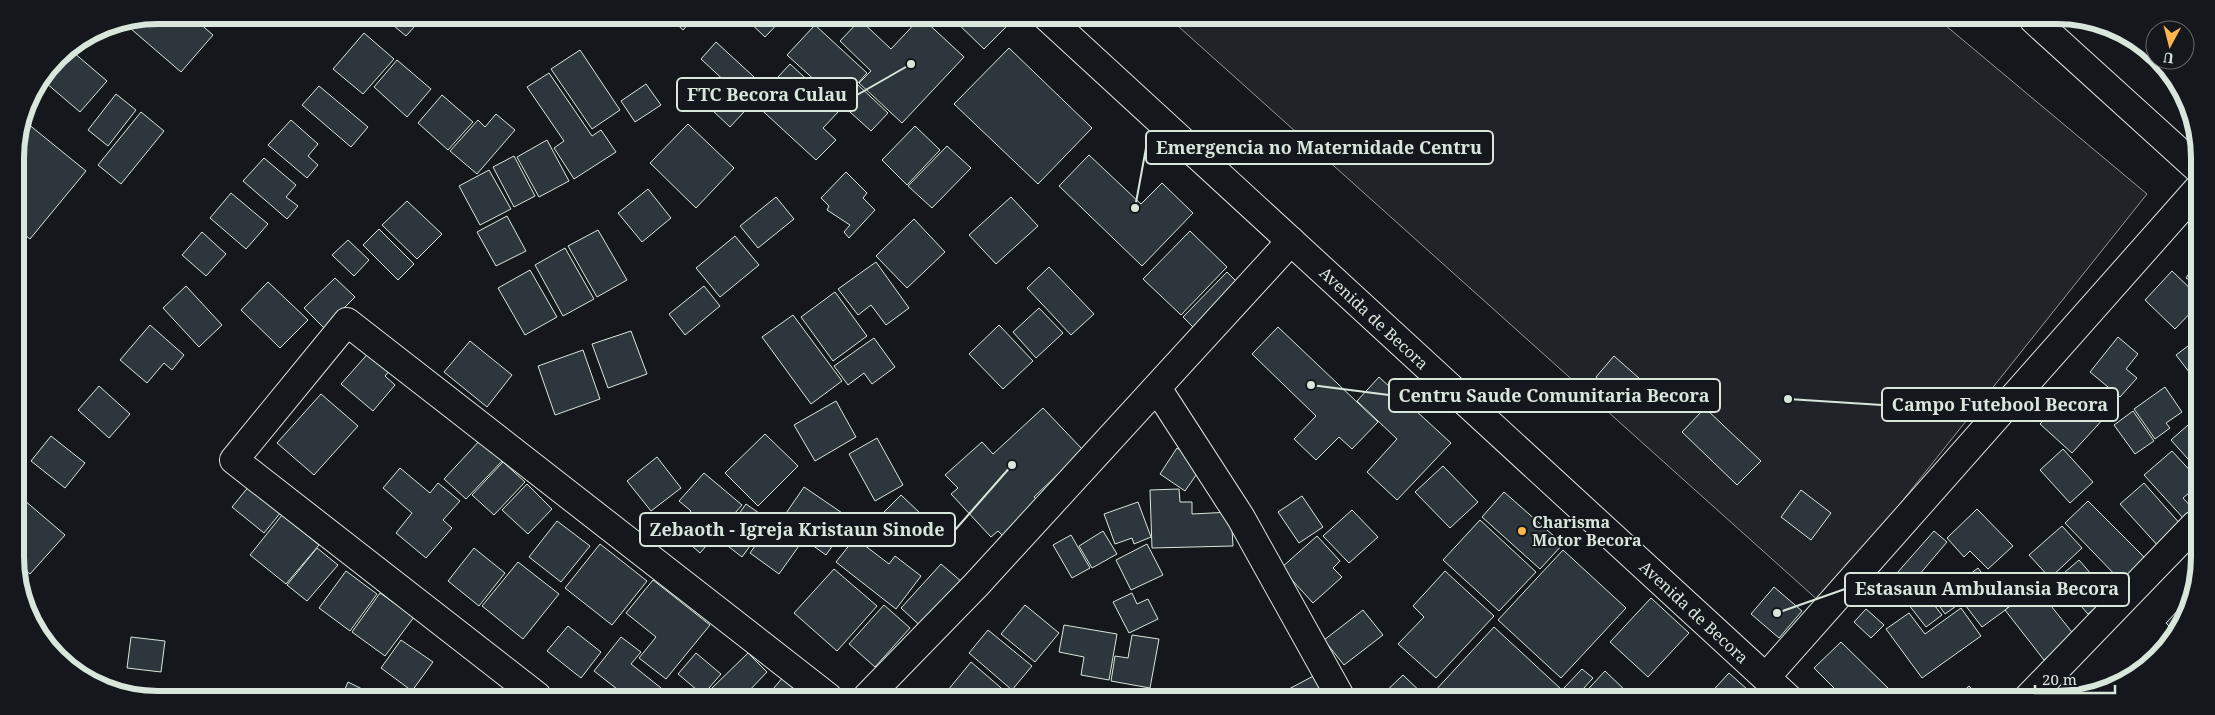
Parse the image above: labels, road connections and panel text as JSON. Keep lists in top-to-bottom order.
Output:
{
  "streets": {
    "street": ["Avenida de Becora"]
  },
  "places": [
    "FTC Becora Culau",
    "Emergencia no Maternidade Centru",
    "Centru Saude Comunitaria Becora",
    "Campo Futebool Becora",
    "Zebaoth - Igreja Kristaun Sinode",
    "Charisma Motor Becora",
    "Estasaun Ambulansia Becora"
  ],
  "scale_bar": "20 m",
  "north": "bottom"
}
